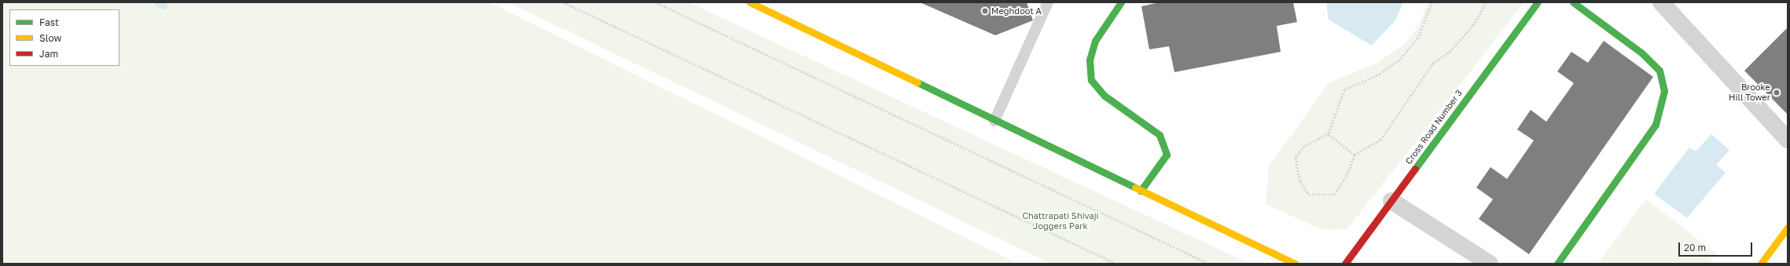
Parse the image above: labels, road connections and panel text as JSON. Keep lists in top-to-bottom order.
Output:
{
  "streets": {
    "street": ["Cross Road Number 3"]
  },
  "parks": ["Chattrapati Shivaji Joggers Park"],
  "places": ["Meghdoot A", "Brooke Hill Tower"],
  "legend": ["Fast", "Slow", "Jam"],
  "scale_bar": "20 m"
}
